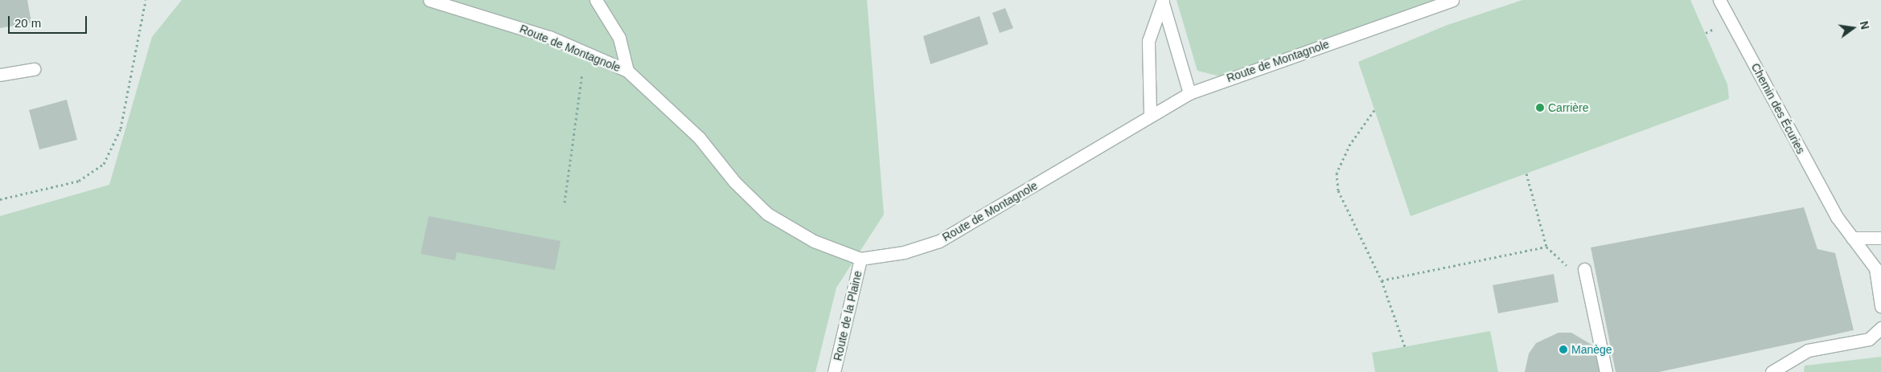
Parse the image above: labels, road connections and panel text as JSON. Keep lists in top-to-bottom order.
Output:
{
  "streets": {
    "street": ["Route de Montagnole", "Chemin des Écuries", "Route de la Plaine"]
  },
  "crossings": [
    ["Route de Montagnole", "Route de la Plaine"]
  ],
  "places": ["Carrière", "Manège"],
  "scale_bar": "20 m",
  "north": "right"
}
